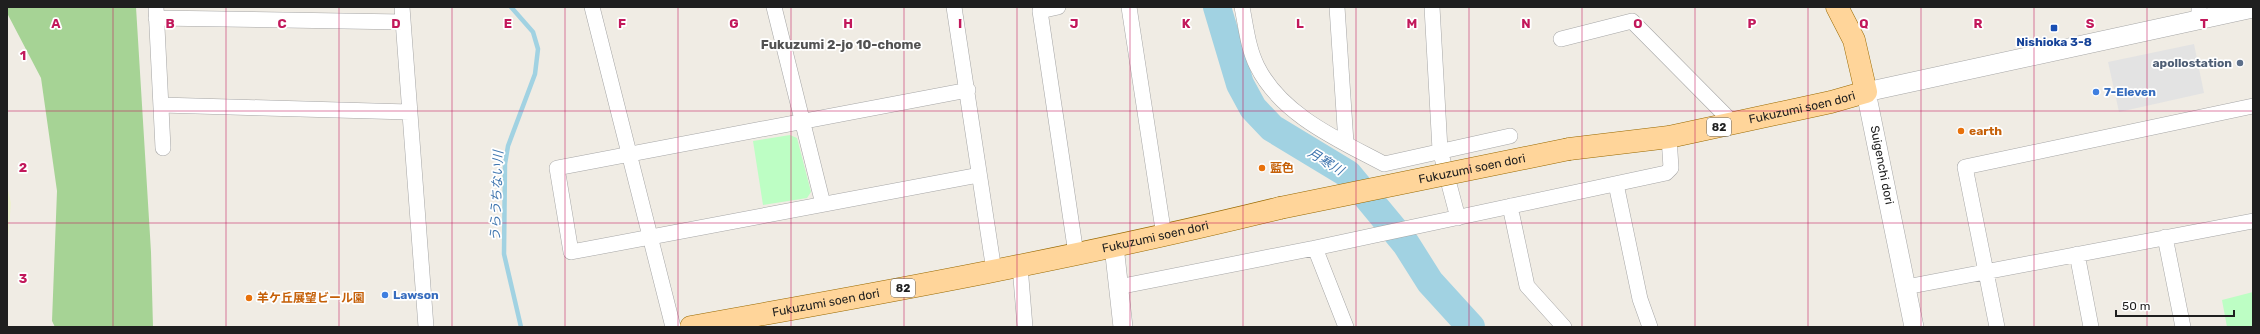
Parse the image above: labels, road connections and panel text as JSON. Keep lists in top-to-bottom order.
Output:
{
  "streets": {
    "main road": ["Fukuzumi soen dori", "82", "Suigenchi dori"]
  },
  "crossings": [
    ["Fukuzumi soen dori", "Suigenchi dori"]
  ],
  "districts": ["Fukuzumi 2-jo 10-chome"],
  "water": ["月寒川", "うらうちない川"],
  "places": {
    "transit": ["Nishioka 3-8"],
    "other": [
      "apollostation",
      "7-Eleven",
      "earth",
      "藍色",
      "Lawson",
      "羊ケ丘展望ビール園"
    ]
  },
  "scale_bar": "50 m",
  "grid": {
    "columns": [
      "A",
      "B",
      "C",
      "D",
      "E",
      "F",
      "G",
      "H",
      "I",
      "J",
      "K",
      "L",
      "M",
      "N",
      "O",
      "P",
      "Q",
      "R",
      "S",
      "T"
    ],
    "rows": ["1", "2", "3"]
  }
}
